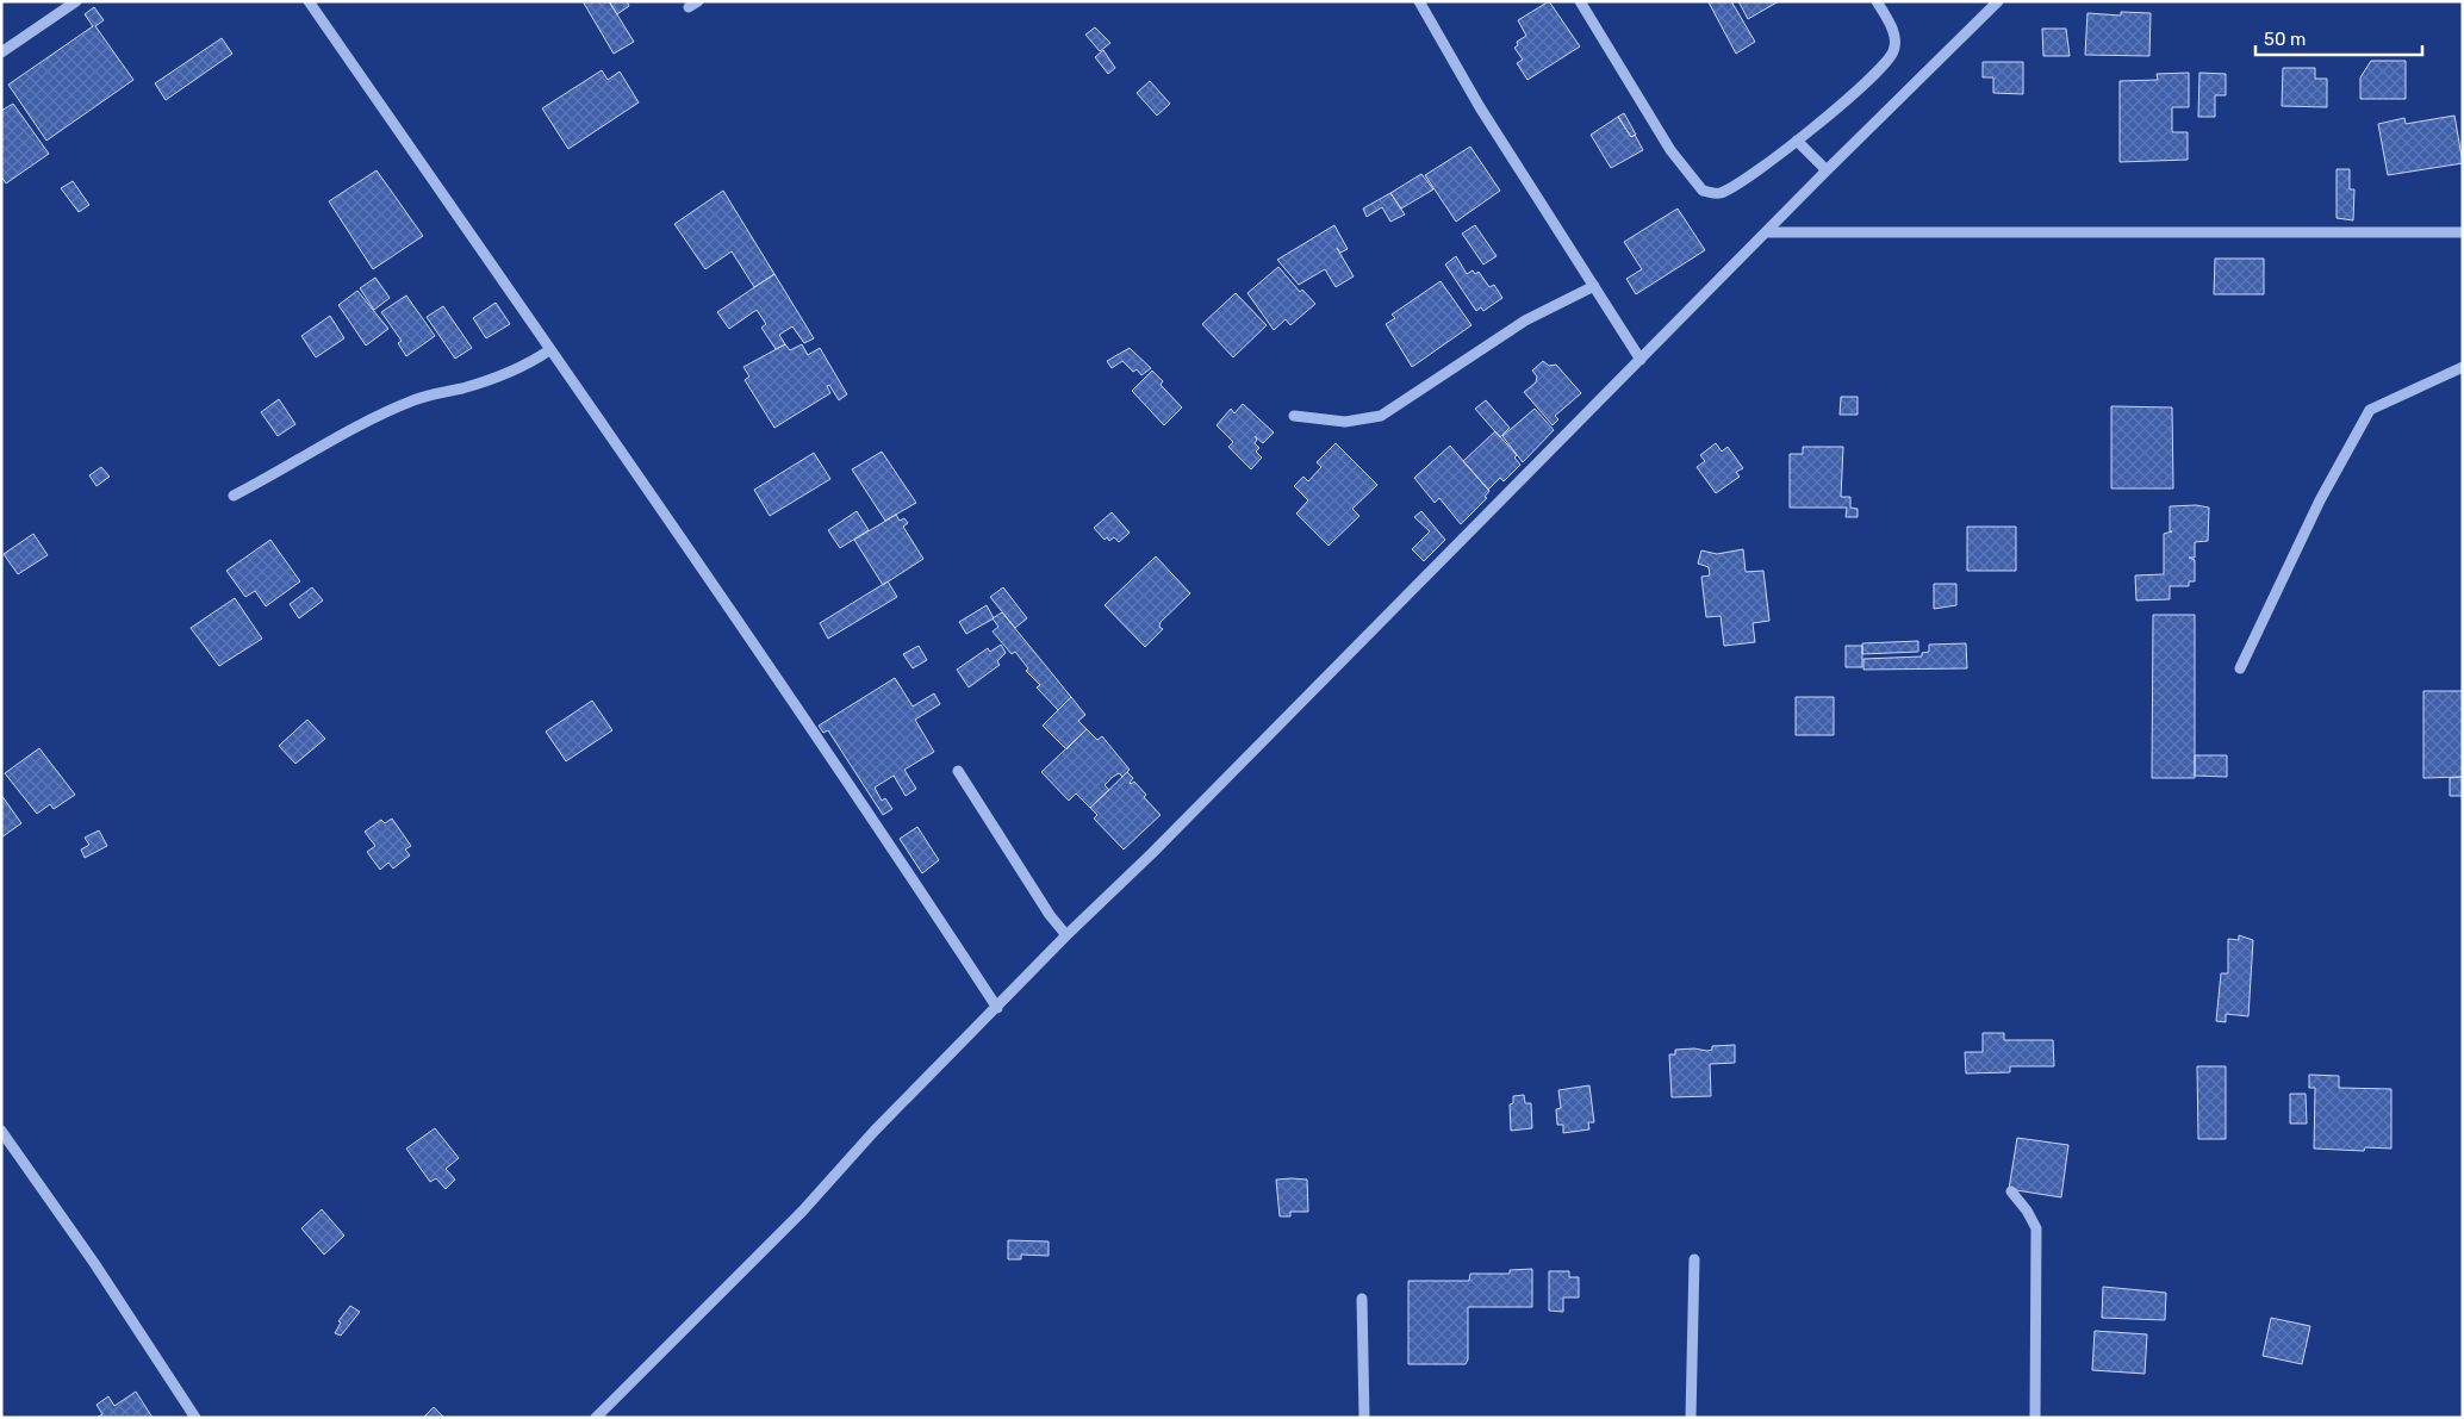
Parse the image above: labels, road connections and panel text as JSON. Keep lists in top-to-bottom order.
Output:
{
  "scale_bar": "50 m"
}
